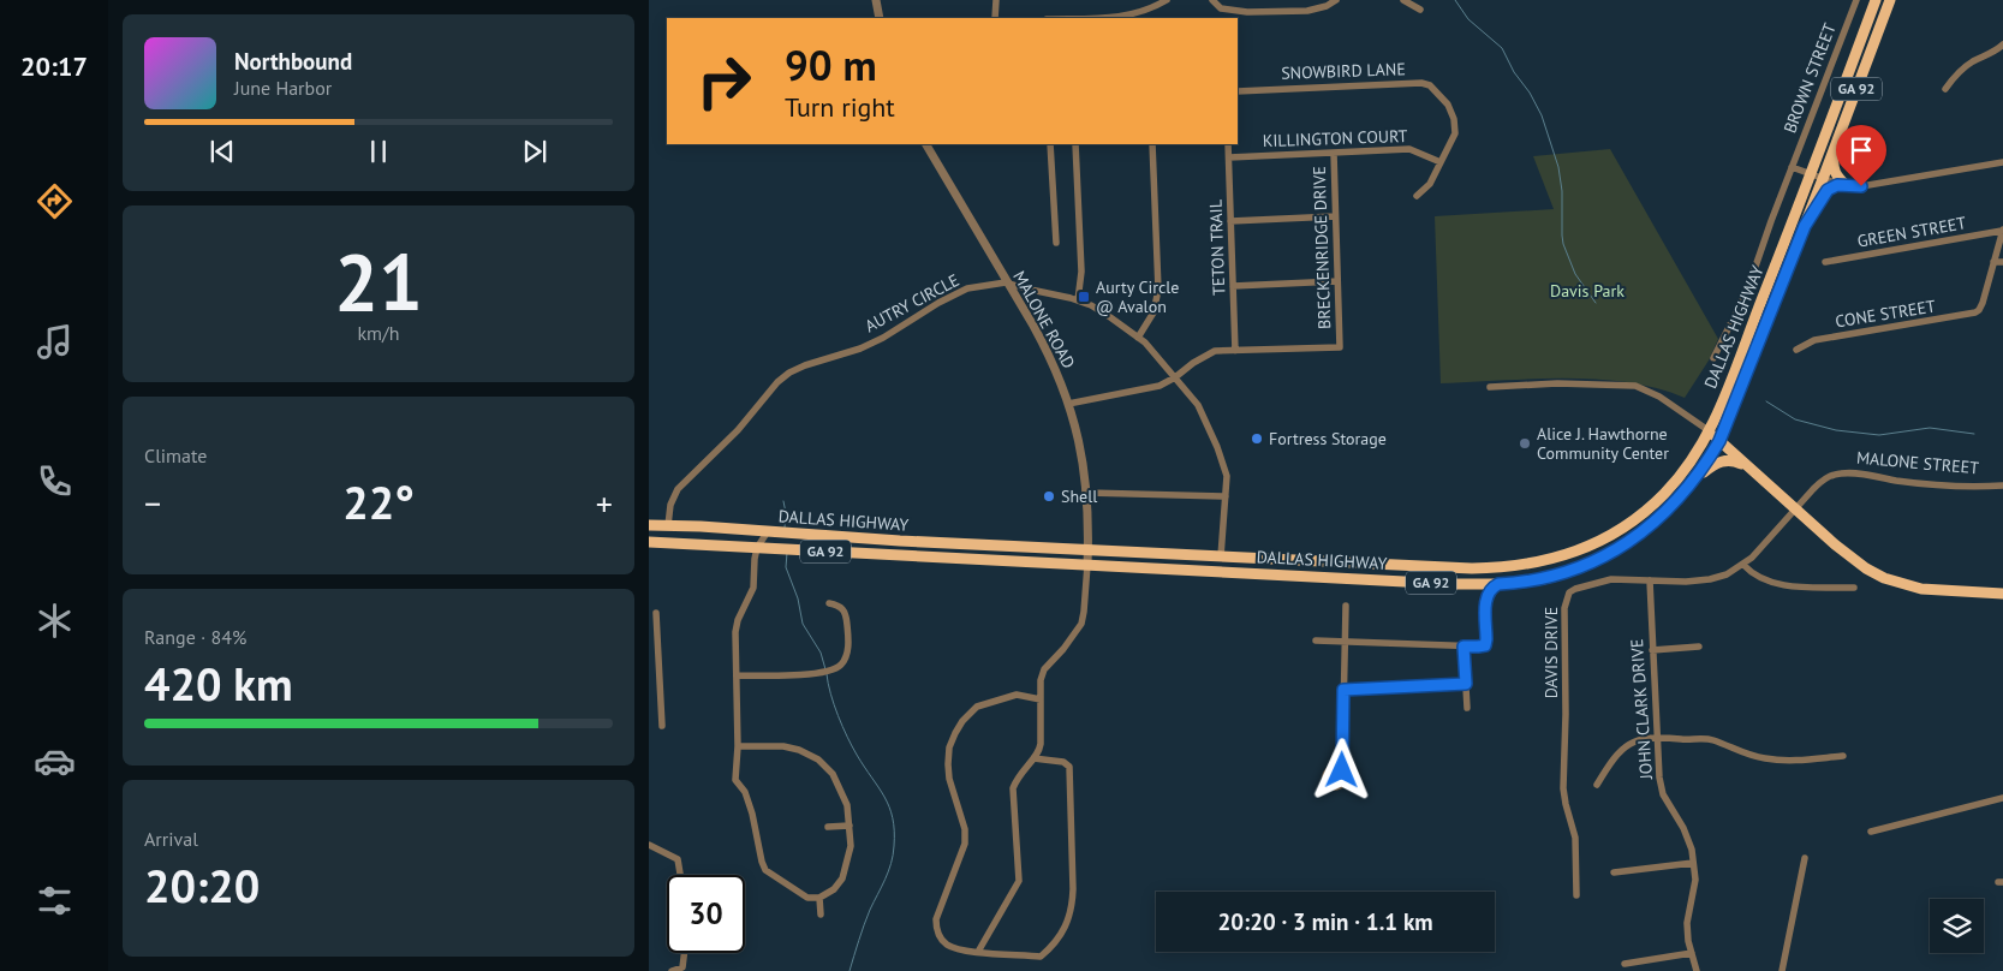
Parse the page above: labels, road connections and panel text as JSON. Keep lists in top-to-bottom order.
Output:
{
  "streets": {
    "main road": ["GA 92", "DALLAS HIGHWAY"],
    "street": [
      "SNOWBIRD LANE",
      "BROWN STREET",
      "KILLINGTON COURT",
      "GREEN STREET",
      "TETON TRAIL",
      "BRECKENRIDGE DRIVE",
      "AUTRY CIRCLE",
      "CONE STREET",
      "MALONE ROAD",
      "MALONE STREET",
      "DAVIS DRIVE",
      "JOHN CLARK DRIVE"
    ]
  },
  "crossings": [
    ["SNOWBIRD LANE", "KILLINGTON COURT"],
    ["KILLINGTON COURT", "TETON TRAIL"],
    ["KILLINGTON COURT", "BRECKENRIDGE DRIVE"],
    ["TETON TRAIL", "BRECKENRIDGE DRIVE"],
    ["BRECKENRIDGE DRIVE", "AUTRY CIRCLE"],
    ["BRECKENRIDGE DRIVE", "MALONE ROAD"],
    ["AUTRY CIRCLE", "MALONE ROAD"],
    ["AUTRY CIRCLE", "DALLAS HIGHWAY"],
    ["MALONE ROAD", "DALLAS HIGHWAY"],
    ["MALONE STREET", "DAVIS DRIVE"],
    ["DAVIS DRIVE", "JOHN CLARK DRIVE"]
  ],
  "parks": ["Davis Park"],
  "places": {
    "transit": ["Aurty Circle @ Avalon"],
    "other": ["Fortress Storage", "Alice J. Hawthorne Community Center", "Shell"]
  },
  "page": {
    "tabs": "20:17",
    "turn": ["90 m", "Turn right"],
    "song": ["Northbound", "June Harbor"],
    "tile": [
      ["21", "km/h"],
      "Climate",
      ["Range · 84%", "420 km"],
      ["Arrival", "20:20"]
    ],
    "heat": ["−", "22°", "+"],
    "limit": "30",
    "trip": "20:20 · 3 min · 1.1 km"
  }
}
